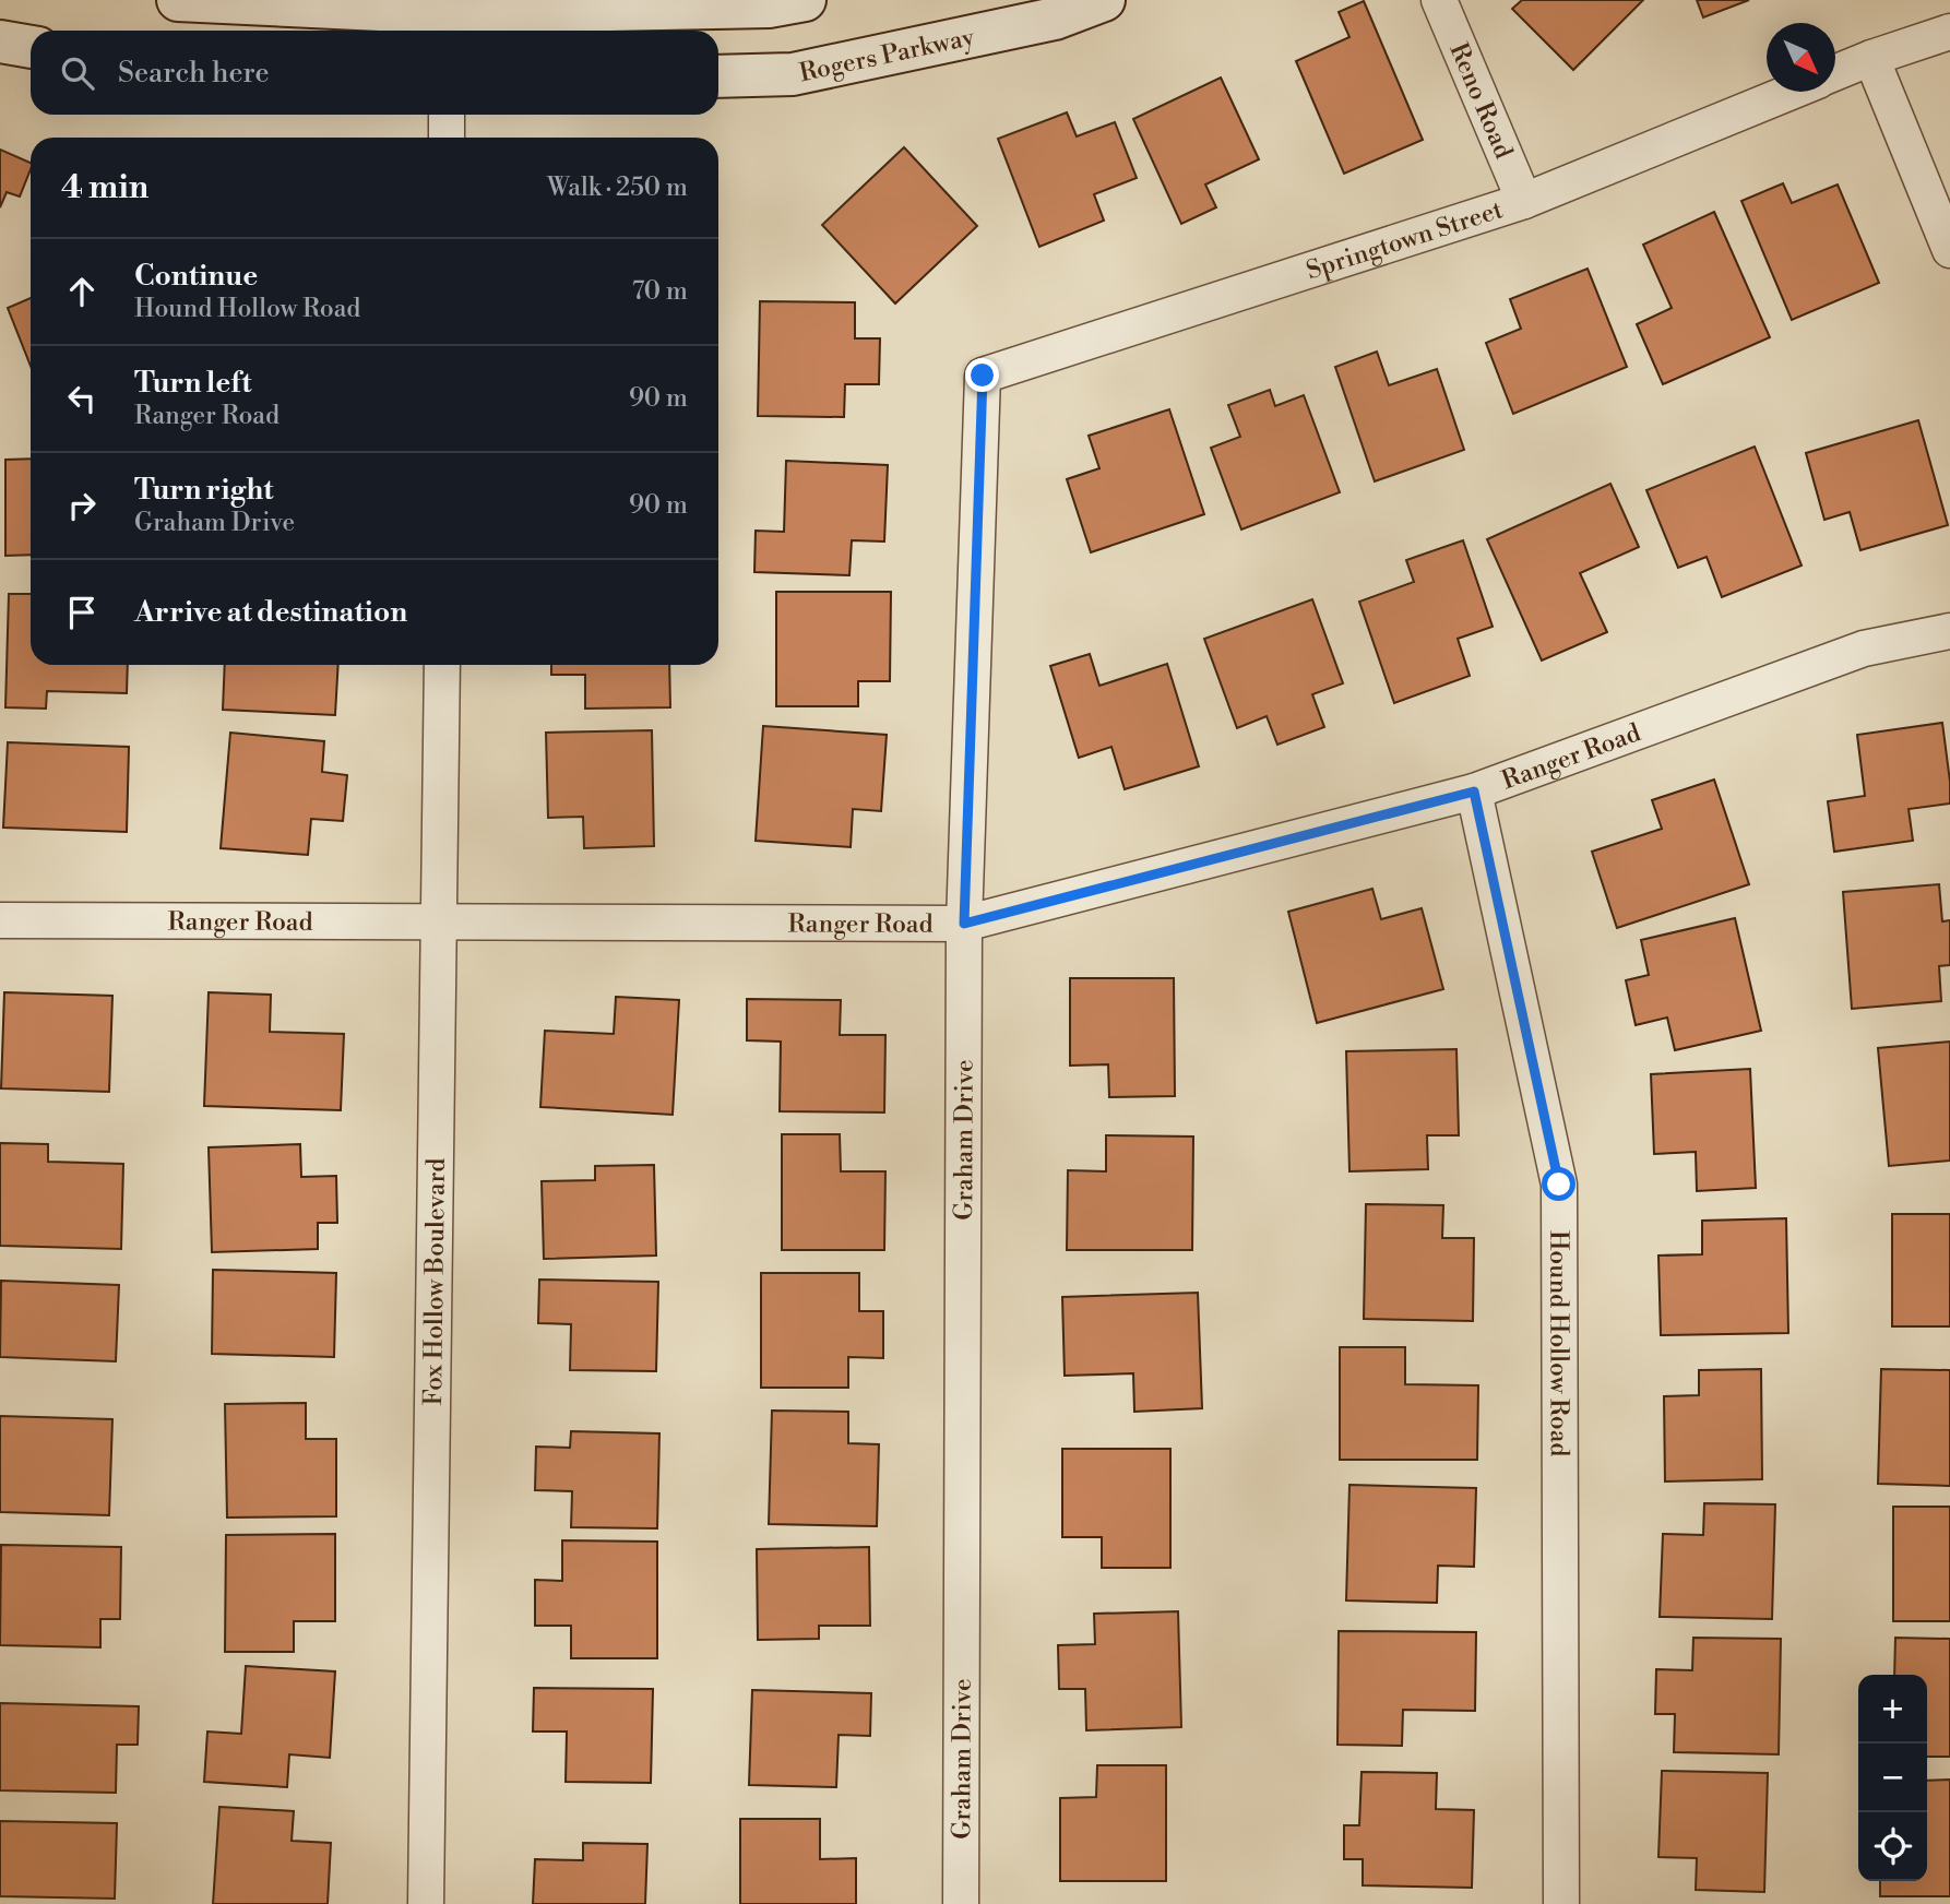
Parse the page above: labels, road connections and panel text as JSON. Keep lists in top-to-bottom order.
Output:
{
  "streets": {
    "street": [
      "Rogers Parkway",
      "Reno Road",
      "Springtown Street",
      "Ranger Road",
      "Graham Drive",
      "Fox Hollow Boulevard",
      "Hound Hollow Road"
    ]
  },
  "crossings": [
    ["Reno Road", "Springtown Street"],
    ["Springtown Street", "Graham Drive"],
    ["Ranger Road", "Graham Drive"],
    ["Ranger Road", "Fox Hollow Boulevard"],
    ["Ranger Road", "Hound Hollow Road"]
  ],
  "north": "bottom right",
  "page": {
    "search": "Search here",
    "heading": ["4 min", "Walk · 250 m"],
    "list": [
      ["Continue", "Hound Hollow Road", "70 m"],
      ["Turn left", "Ranger Road", "90 m"],
      ["Turn right", "Graham Drive", "90 m"],
      "Arrive at destination"
    ],
    "map_buttons": ["+", "−"]
  }
}
